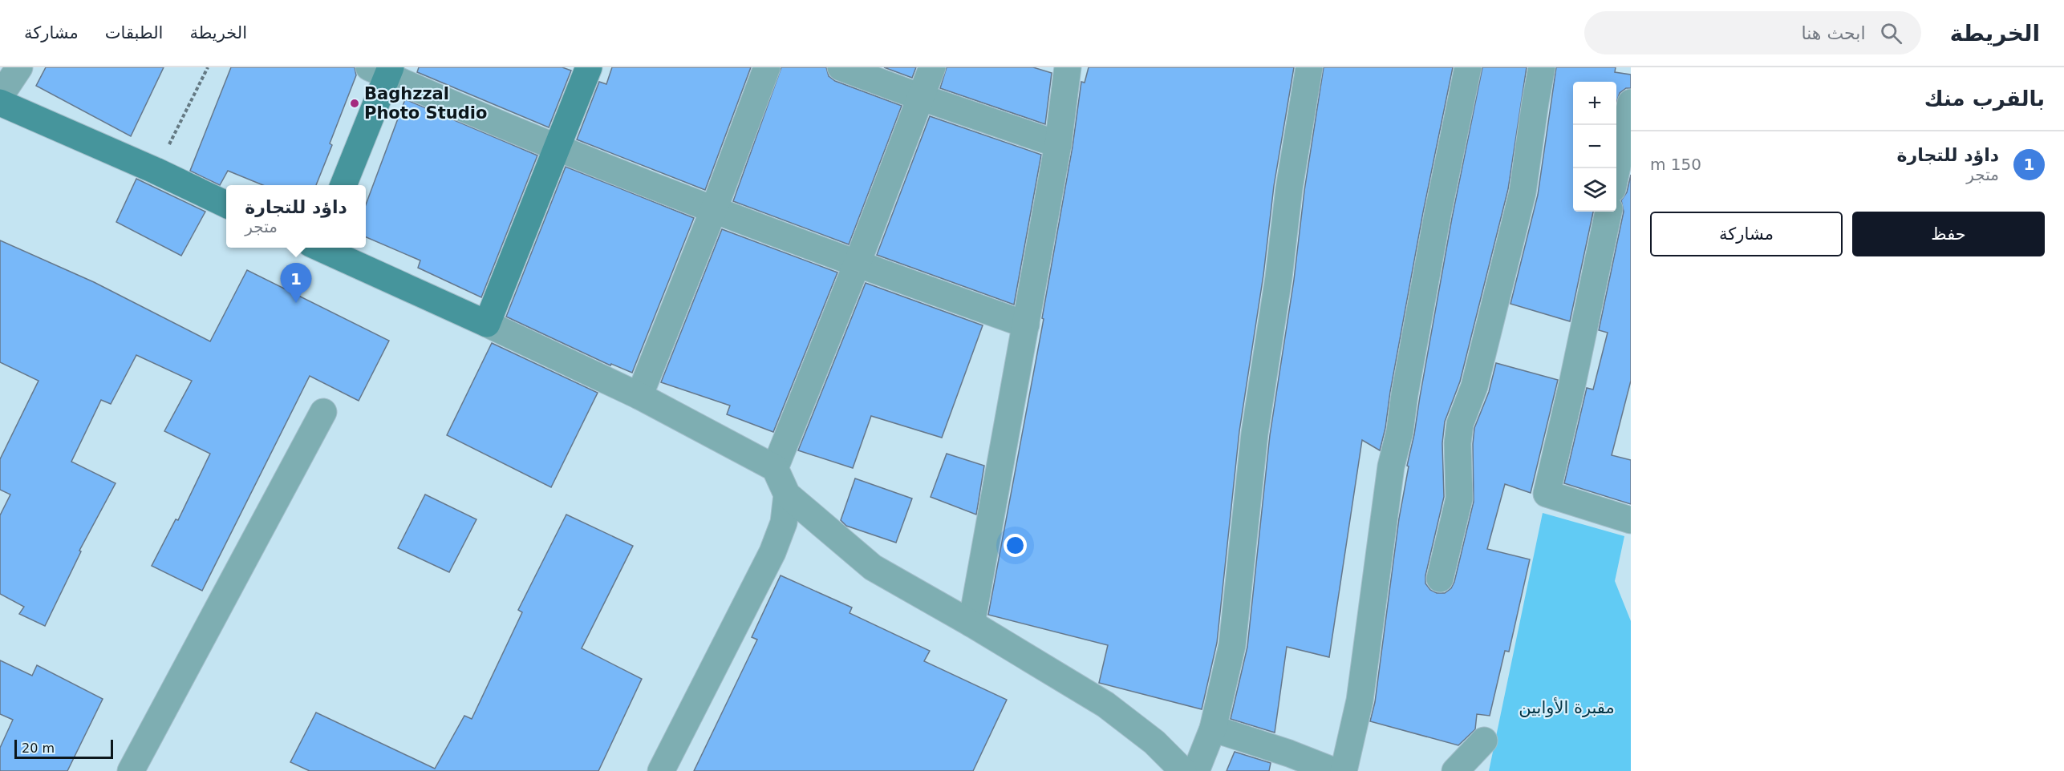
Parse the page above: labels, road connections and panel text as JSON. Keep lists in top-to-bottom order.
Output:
{
  "parks": ["مقبرة الأوابين"],
  "places": ["Baghzzal Photo Studio"],
  "scale_bar": "20 m",
  "page": {
    "header": "الخريطة",
    "search": "ابحث هنا",
    "nav": ["الخريطة", "الطبقات", "مشاركة"],
    "heading": "بالقرب منك",
    "map_buttons": ["+", "−"],
    "list": [
      {
        "mark": "1",
        "name": "داؤد للتجارة",
        "note": "متجر",
        "value": "150 m"
      }
    ],
    "popup": ["داؤد للتجارة", "متجر"],
    "buttons": ["حفظ", "مشاركة"],
    "pins": "1",
    "scale": "20 m"
  }
}
